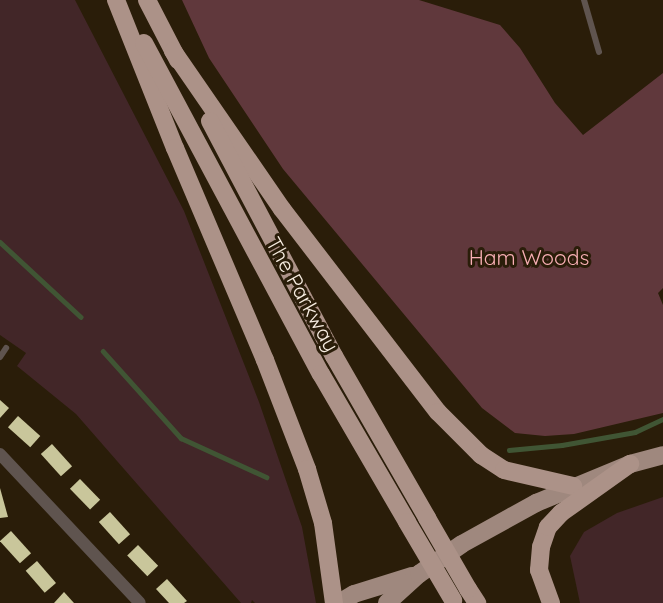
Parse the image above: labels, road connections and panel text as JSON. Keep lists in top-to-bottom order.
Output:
{
  "streets": {
    "highway": ["The Parkway"]
  },
  "parks": ["Ham Woods"]
}
